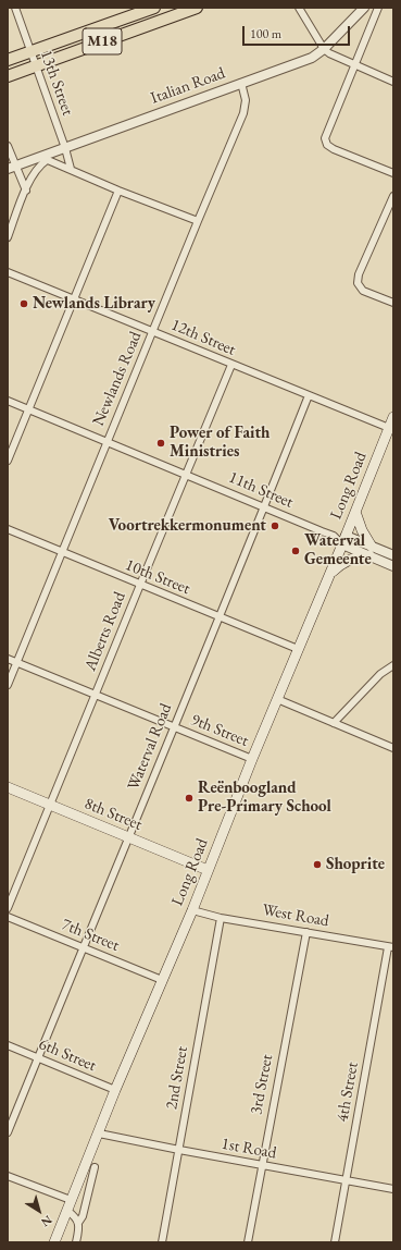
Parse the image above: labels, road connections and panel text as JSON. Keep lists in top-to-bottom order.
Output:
{
  "streets": {
    "main road": ["M18", "Long Road", "8th Street"],
    "street": [
      "13th Street",
      "Italian Road",
      "12th Street",
      "Newlands Road",
      "11th Street",
      "10th Street",
      "Alberts Road",
      "9th Street",
      "Waterval Road",
      "West Road",
      "7th Street",
      "6th Street",
      "2nd Street",
      "3rd Street",
      "4th Street",
      "1st Road"
    ]
  },
  "crossings": [
    ["M18", "13th Street"],
    ["13th Street", "Italian Road"],
    ["Italian Road", "Newlands Road"],
    ["12th Street", "Newlands Road"],
    ["12th Street", "Long Road"],
    ["12th Street", "Alberts Road"],
    ["12th Street", "Waterval Road"],
    ["Newlands Road", "11th Street"],
    ["Newlands Road", "10th Street"],
    ["Newlands Road", "9th Street"],
    ["Long Road", "11th Street"],
    ["Long Road", "10th Street"],
    ["Long Road", "9th Street"],
    ["Long Road", "8th Street"],
    ["Long Road", "West Road"],
    ["Long Road", "7th Street"],
    ["Long Road", "6th Street"],
    ["Long Road", "1st Road"],
    ["11th Street", "Alberts Road"],
    ["11th Street", "Waterval Road"],
    ["10th Street", "Alberts Road"],
    ["10th Street", "Waterval Road"],
    ["Alberts Road", "9th Street"],
    ["Alberts Road", "8th Street"],
    ["9th Street", "Waterval Road"],
    ["Waterval Road", "8th Street"],
    ["Waterval Road", "7th Street"],
    ["Waterval Road", "6th Street"],
    ["West Road", "2nd Street"],
    ["West Road", "3rd Street"],
    ["West Road", "4th Street"],
    ["2nd Street", "1st Road"],
    ["3rd Street", "1st Road"],
    ["4th Street", "1st Road"]
  ],
  "places": [
    "Newlands Library",
    "Power of Faith Ministries",
    "Voortrekkermonument",
    "Waterval Gemeente",
    "Reënboogland Pre-Primary School",
    "Shoprite"
  ],
  "scale_bar": "100 m",
  "north": "bottom right"
}
